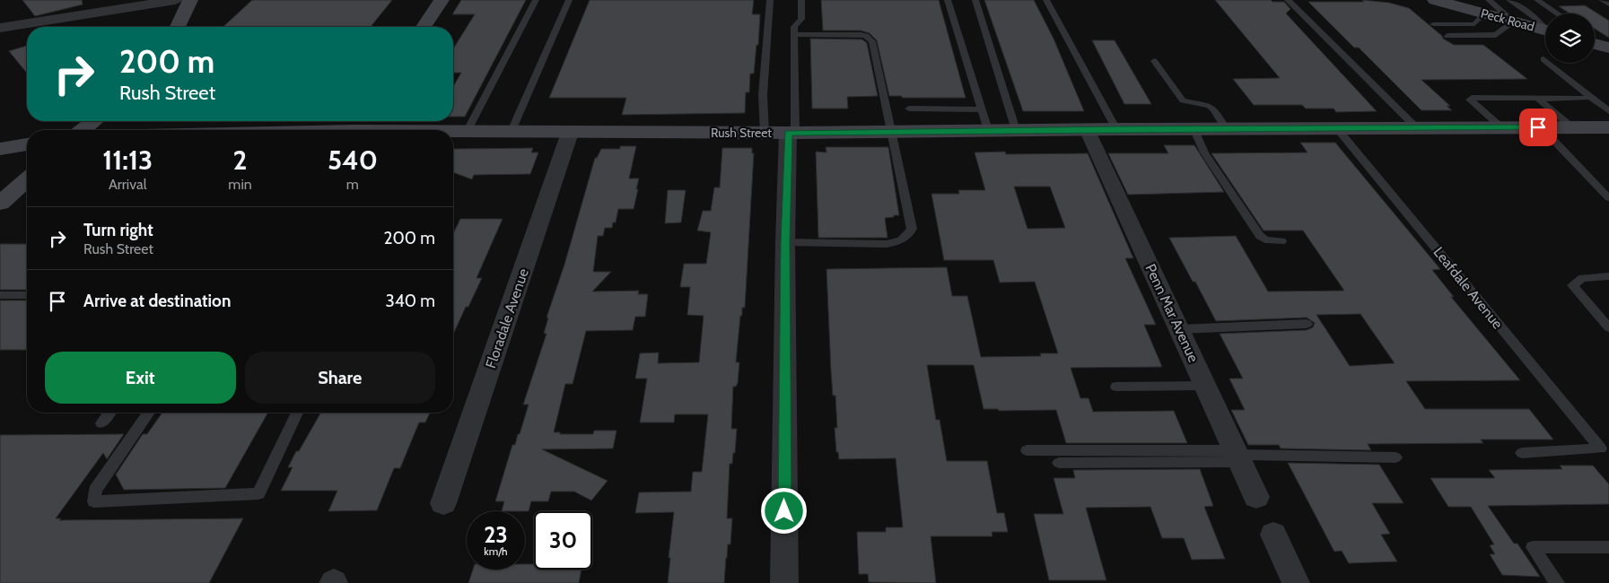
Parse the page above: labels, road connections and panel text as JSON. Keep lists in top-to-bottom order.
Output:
{
  "streets": {
    "street": [
      "Peck Road",
      "Rush Street",
      "Penn Mar Avenue",
      "Floradale Avenue"
    ],
    "lane": ["Leafdale Avenue"]
  },
  "crossings": [
    ["Rush Street", "Leafdale Avenue"],
    ["Rush Street", "Penn Mar Avenue"],
    ["Rush Street", "Floradale Avenue"]
  ],
  "page": {
    "turn": ["200 m", "Rush Street"],
    "eta": [
      "11:13",
      "Arrival",
      "2",
      "min",
      "540",
      "m"
    ],
    "list": [
      {
        "name": "Turn right",
        "note": "Rush Street",
        "value": "200 m"
      },
      {
        "name": "Arrive at destination",
        "value": "340 m"
      }
    ],
    "buttons": ["Exit", "Share"],
    "speed": "23 km/h",
    "limit": "30"
  }
}
